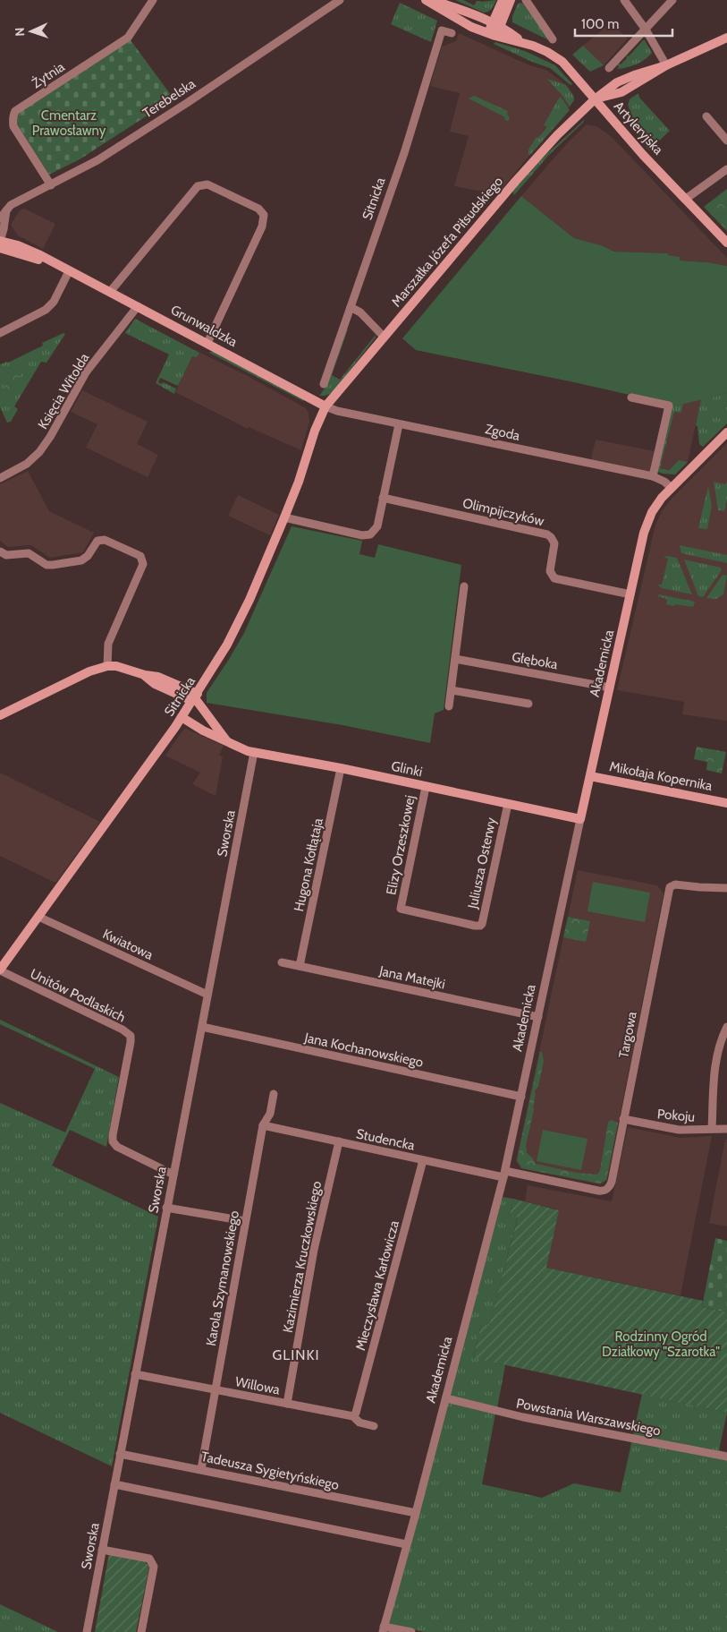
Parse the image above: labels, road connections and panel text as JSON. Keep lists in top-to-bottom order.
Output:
{
  "streets": {
    "street": [
      "Żytnia",
      "Terebelska",
      "Artyleryjska",
      "Sitnicka",
      "Marszałka Józefa Piłsudskiego",
      "Grunwaldzka",
      "Księcia Witolda",
      "Zgoda",
      "Olimpijczyków",
      "Głęboka",
      "Akademicka",
      "Glinki",
      "Mikołaja Kopernika",
      "Sworska",
      "Elizy Orzeszkowej",
      "Juliusza Osterwy",
      "Hugona Kołłątaja",
      "Kwiatowa",
      "Jana Matejki",
      "Unitów Podlaskich",
      "Targowa",
      "Jana Kochanowskiego",
      "Pokoju",
      "Studencka",
      "Kazimierza Kruczkowskiego",
      "Karola Szymanowskiego",
      "Mieczysława Karłowicza",
      "Willowa",
      "Powstania Warszawskiego",
      "Tadeusza Sygietyńskiego"
    ]
  },
  "crossings": [
    ["Żytnia", "Terebelska"],
    ["Artyleryjska", "Marszałka Józefa Piłsudskiego"],
    ["Sitnicka", "Marszałka Józefa Piłsudskiego"],
    ["Sitnicka", "Grunwaldzka"],
    ["Sitnicka", "Zgoda"],
    ["Sitnicka", "Glinki"],
    ["Sitnicka", "Kwiatowa"],
    ["Sitnicka", "Unitów Podlaskich"],
    ["Marszałka Józefa Piłsudskiego", "Grunwaldzka"],
    ["Marszałka Józefa Piłsudskiego", "Zgoda"],
    ["Grunwaldzka", "Księcia Witolda"],
    ["Grunwaldzka", "Zgoda"],
    ["Zgoda", "Akademicka"],
    ["Olimpijczyków", "Akademicka"],
    ["Głęboka", "Akademicka"],
    ["Akademicka", "Glinki"],
    ["Akademicka", "Mikołaja Kopernika"],
    ["Akademicka", "Jana Matejki"],
    ["Akademicka", "Jana Kochanowskiego"],
    ["Akademicka", "Studencka"],
    ["Akademicka", "Powstania Warszawskiego"],
    ["Akademicka", "Tadeusza Sygietyńskiego"],
    ["Glinki", "Sworska"],
    ["Glinki", "Elizy Orzeszkowej"],
    ["Glinki", "Juliusza Osterwy"],
    ["Glinki", "Hugona Kołłątaja"],
    ["Sworska", "Kwiatowa"],
    ["Sworska", "Unitów Podlaskich"],
    ["Sworska", "Jana Kochanowskiego"],
    ["Sworska", "Willowa"],
    ["Sworska", "Tadeusza Sygietyńskiego"],
    ["Elizy Orzeszkowej", "Juliusza Osterwy"],
    ["Hugona Kołłątaja", "Jana Matejki"],
    ["Targowa", "Pokoju"],
    ["Targowa", "Studencka"],
    ["Studencka", "Kazimierza Kruczkowskiego"],
    ["Studencka", "Karola Szymanowskiego"],
    ["Studencka", "Mieczysława Karłowicza"],
    ["Kazimierza Kruczkowskiego", "Willowa"],
    ["Karola Szymanowskiego", "Willowa"],
    ["Karola Szymanowskiego", "Tadeusza Sygietyńskiego"],
    ["Mieczysława Karłowicza", "Willowa"]
  ],
  "districts": ["GLINKI"],
  "parks": ["Cmentarz Prawosławny", "Rodzinny Ogród Działkowy \"Szarotka\""],
  "scale_bar": "100 m",
  "north": "left"
}
